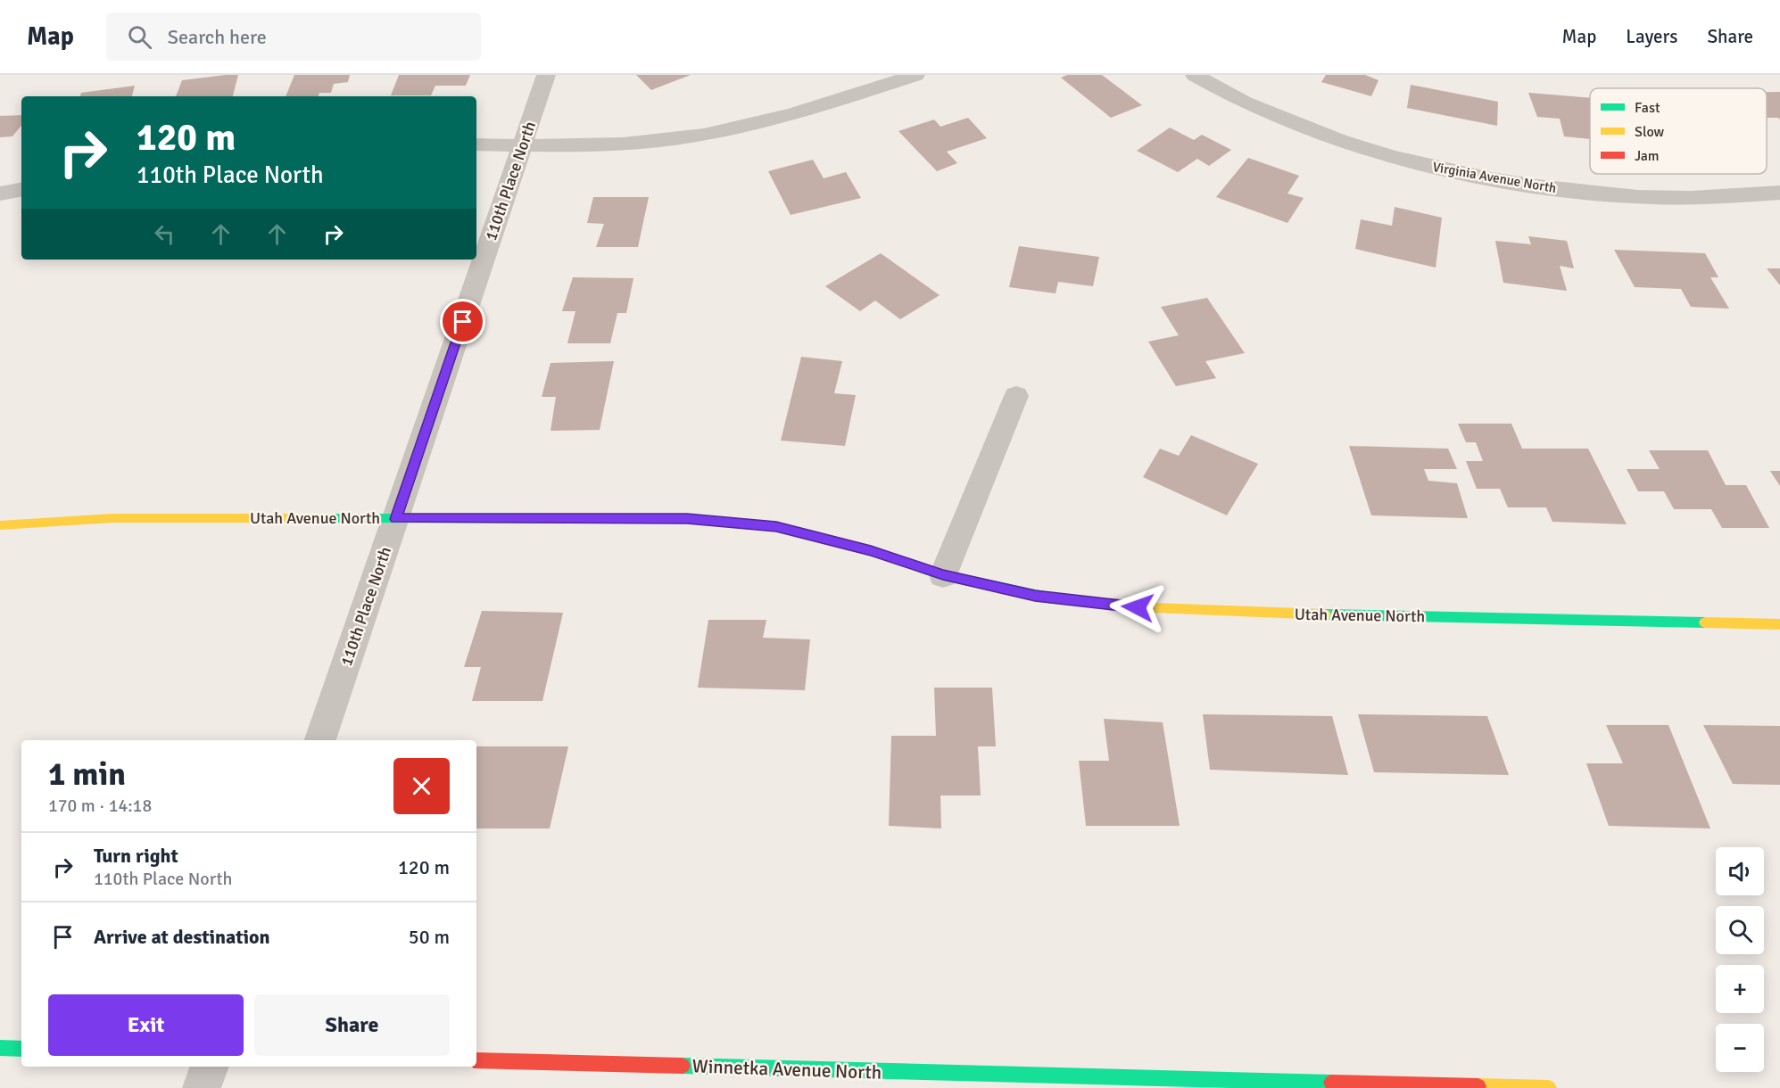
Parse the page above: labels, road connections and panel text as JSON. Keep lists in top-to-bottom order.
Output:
{
  "streets": {
    "street": [
      "Virginia Avenue North",
      "110th Place North",
      "Utah Avenue North",
      "Winnetka Avenue North"
    ]
  },
  "crossings": [
    ["110th Place North", "Utah Avenue North"]
  ],
  "legend": ["Fast", "Slow", "Jam"],
  "page": {
    "header": "Map",
    "search": "Search here",
    "nav": ["Map", "Layers", "Share"],
    "turn": ["120 m", "110th Place North"],
    "heading": ["1 min", "170 m · 14:18"],
    "list": [
      {
        "name": "Turn right",
        "note": "110th Place North",
        "value": "120 m"
      },
      {
        "name": "Arrive at destination",
        "value": "50 m"
      }
    ],
    "map_buttons": ["+", "−"],
    "buttons": ["Exit", "Share"]
  }
}
